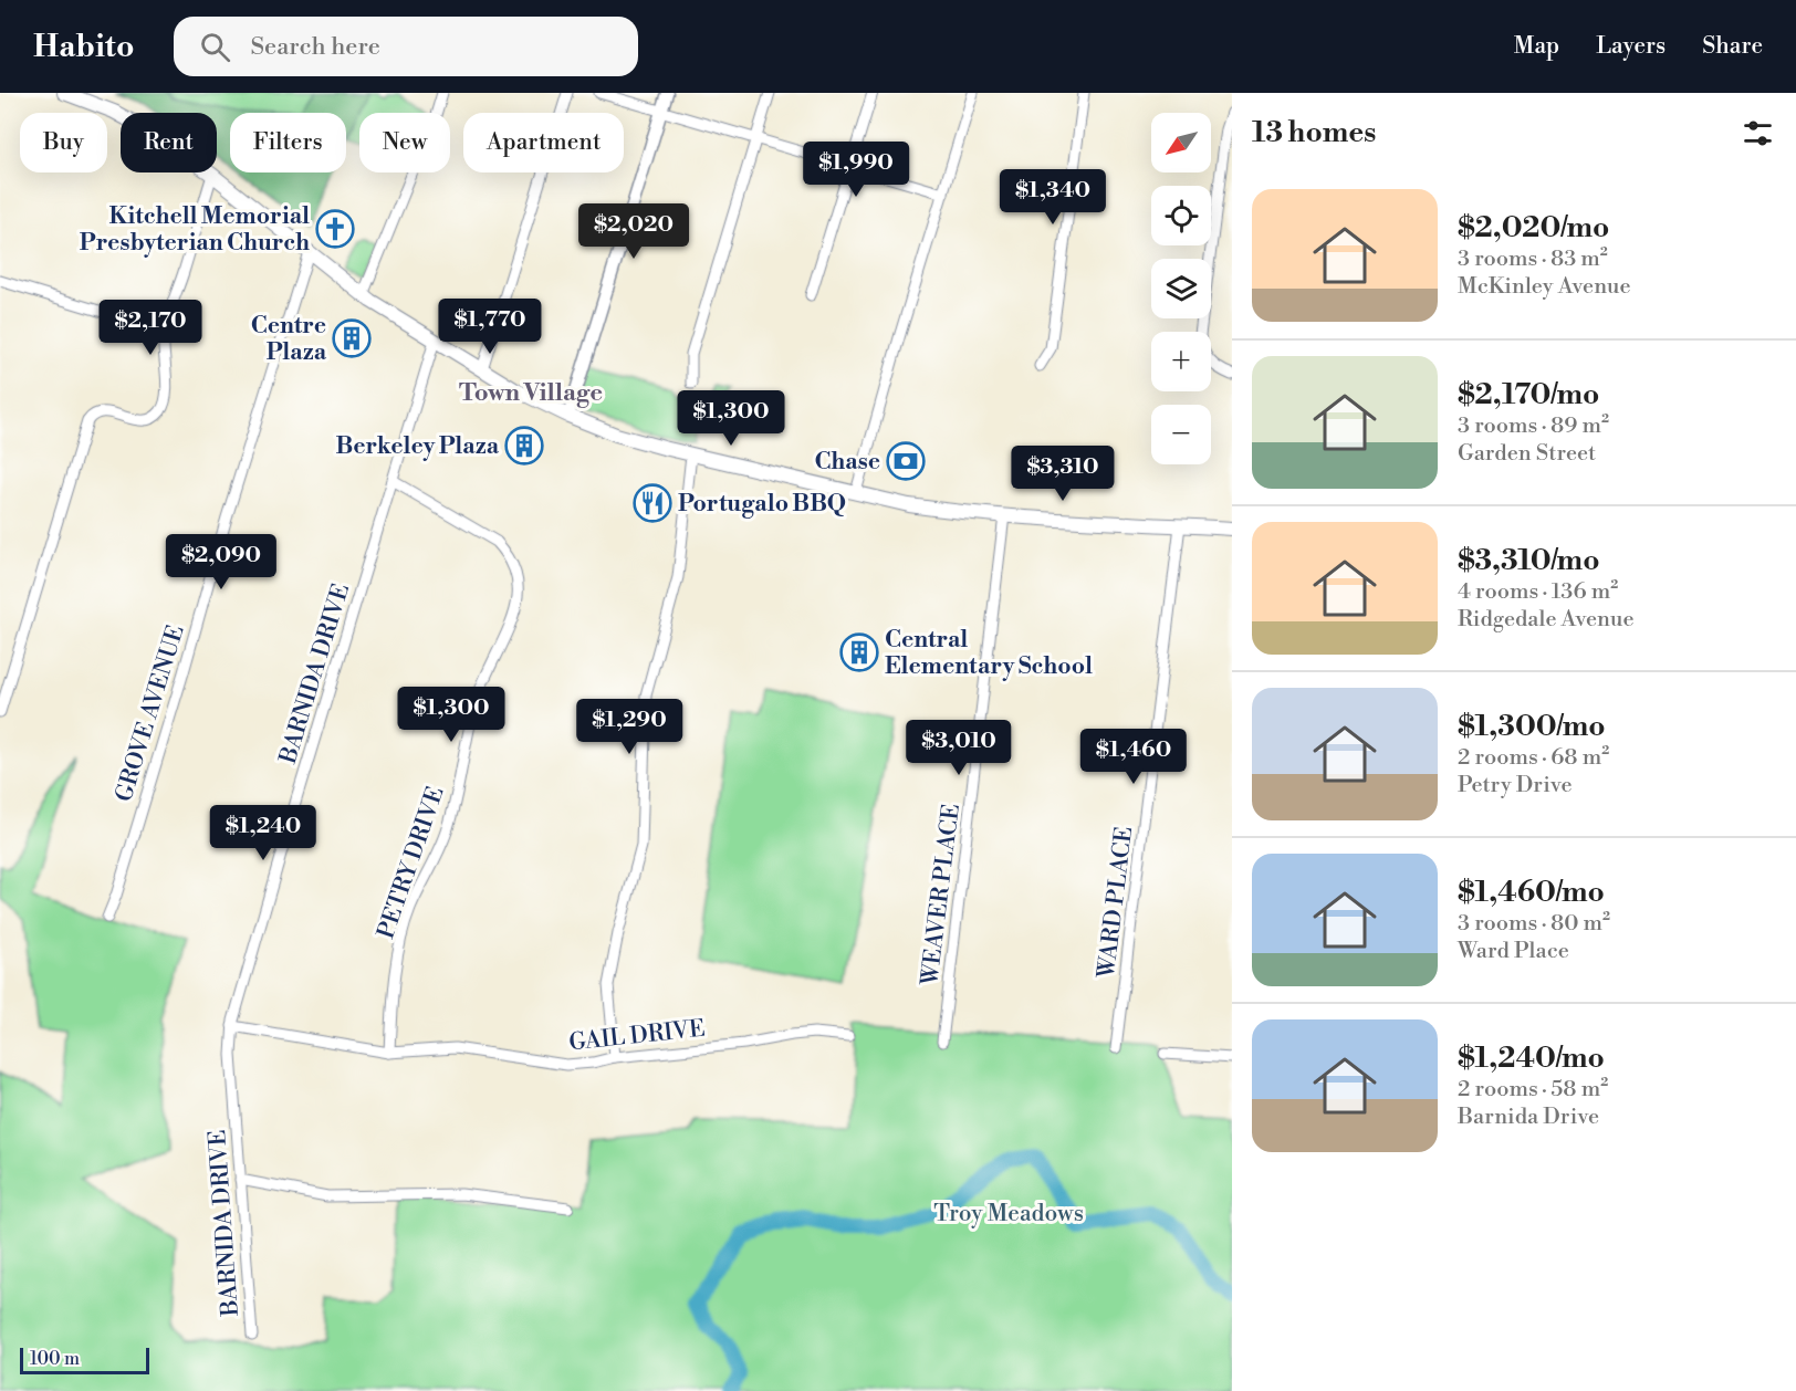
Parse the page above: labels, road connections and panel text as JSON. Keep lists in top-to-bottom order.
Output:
{
  "streets": {
    "street": [
      "BARNIDA DRIVE",
      "GROVE AVENUE",
      "PETRY DRIVE",
      "WEAVER PLACE",
      "WARD PLACE",
      "GAIL DRIVE"
    ]
  },
  "crossings": [
    ["BARNIDA DRIVE", "PETRY DRIVE"],
    ["BARNIDA DRIVE", "GAIL DRIVE"],
    ["PETRY DRIVE", "GAIL DRIVE"]
  ],
  "districts": ["Town Village"],
  "parks": ["Troy Meadows"],
  "places": {
    "church": ["Kitchell Memorial Presbyterian Church"],
    "building": ["Centre Plaza", "Berkeley Plaza", "Central Elementary School"],
    "bank": ["Chase"],
    "restaurant": ["Portugalo BBQ"]
  },
  "scale_bar": "100 m",
  "north": "bottom left",
  "page": {
    "header": "Habito",
    "search": "Search here",
    "nav": ["Map", "Layers", "Share"],
    "heading": "13 homes",
    "map_buttons": ["+", "−"],
    "chip": [
      "Buy",
      "Rent",
      "Filters",
      "New",
      "Apartment"
    ],
    "price": [
      "$1,990",
      "$1,340",
      "$2,020",
      "$1,770",
      "$2,170",
      "$1,300",
      "$3,310",
      "$2,090",
      "$1,300",
      "$1,290",
      "$3,010",
      "$1,460",
      "$1,240"
    ],
    "list": [
      {
        "name": "$2,020/mo",
        "note": "3 rooms · 83 m² · McKinley Avenue"
      },
      {
        "name": "$2,170/mo",
        "note": "3 rooms · 89 m² · Garden Street"
      },
      {
        "name": "$3,310/mo",
        "note": "4 rooms · 136 m² · Ridgedale Avenue"
      },
      {
        "name": "$1,300/mo",
        "note": "2 rooms · 68 m² · Petry Drive"
      },
      {
        "name": "$1,460/mo",
        "note": "3 rooms · 80 m² · Ward Place"
      },
      {
        "name": "$1,240/mo",
        "note": "2 rooms · 58 m² · Barnida Drive"
      }
    ],
    "scale": "100 m"
  }
}
